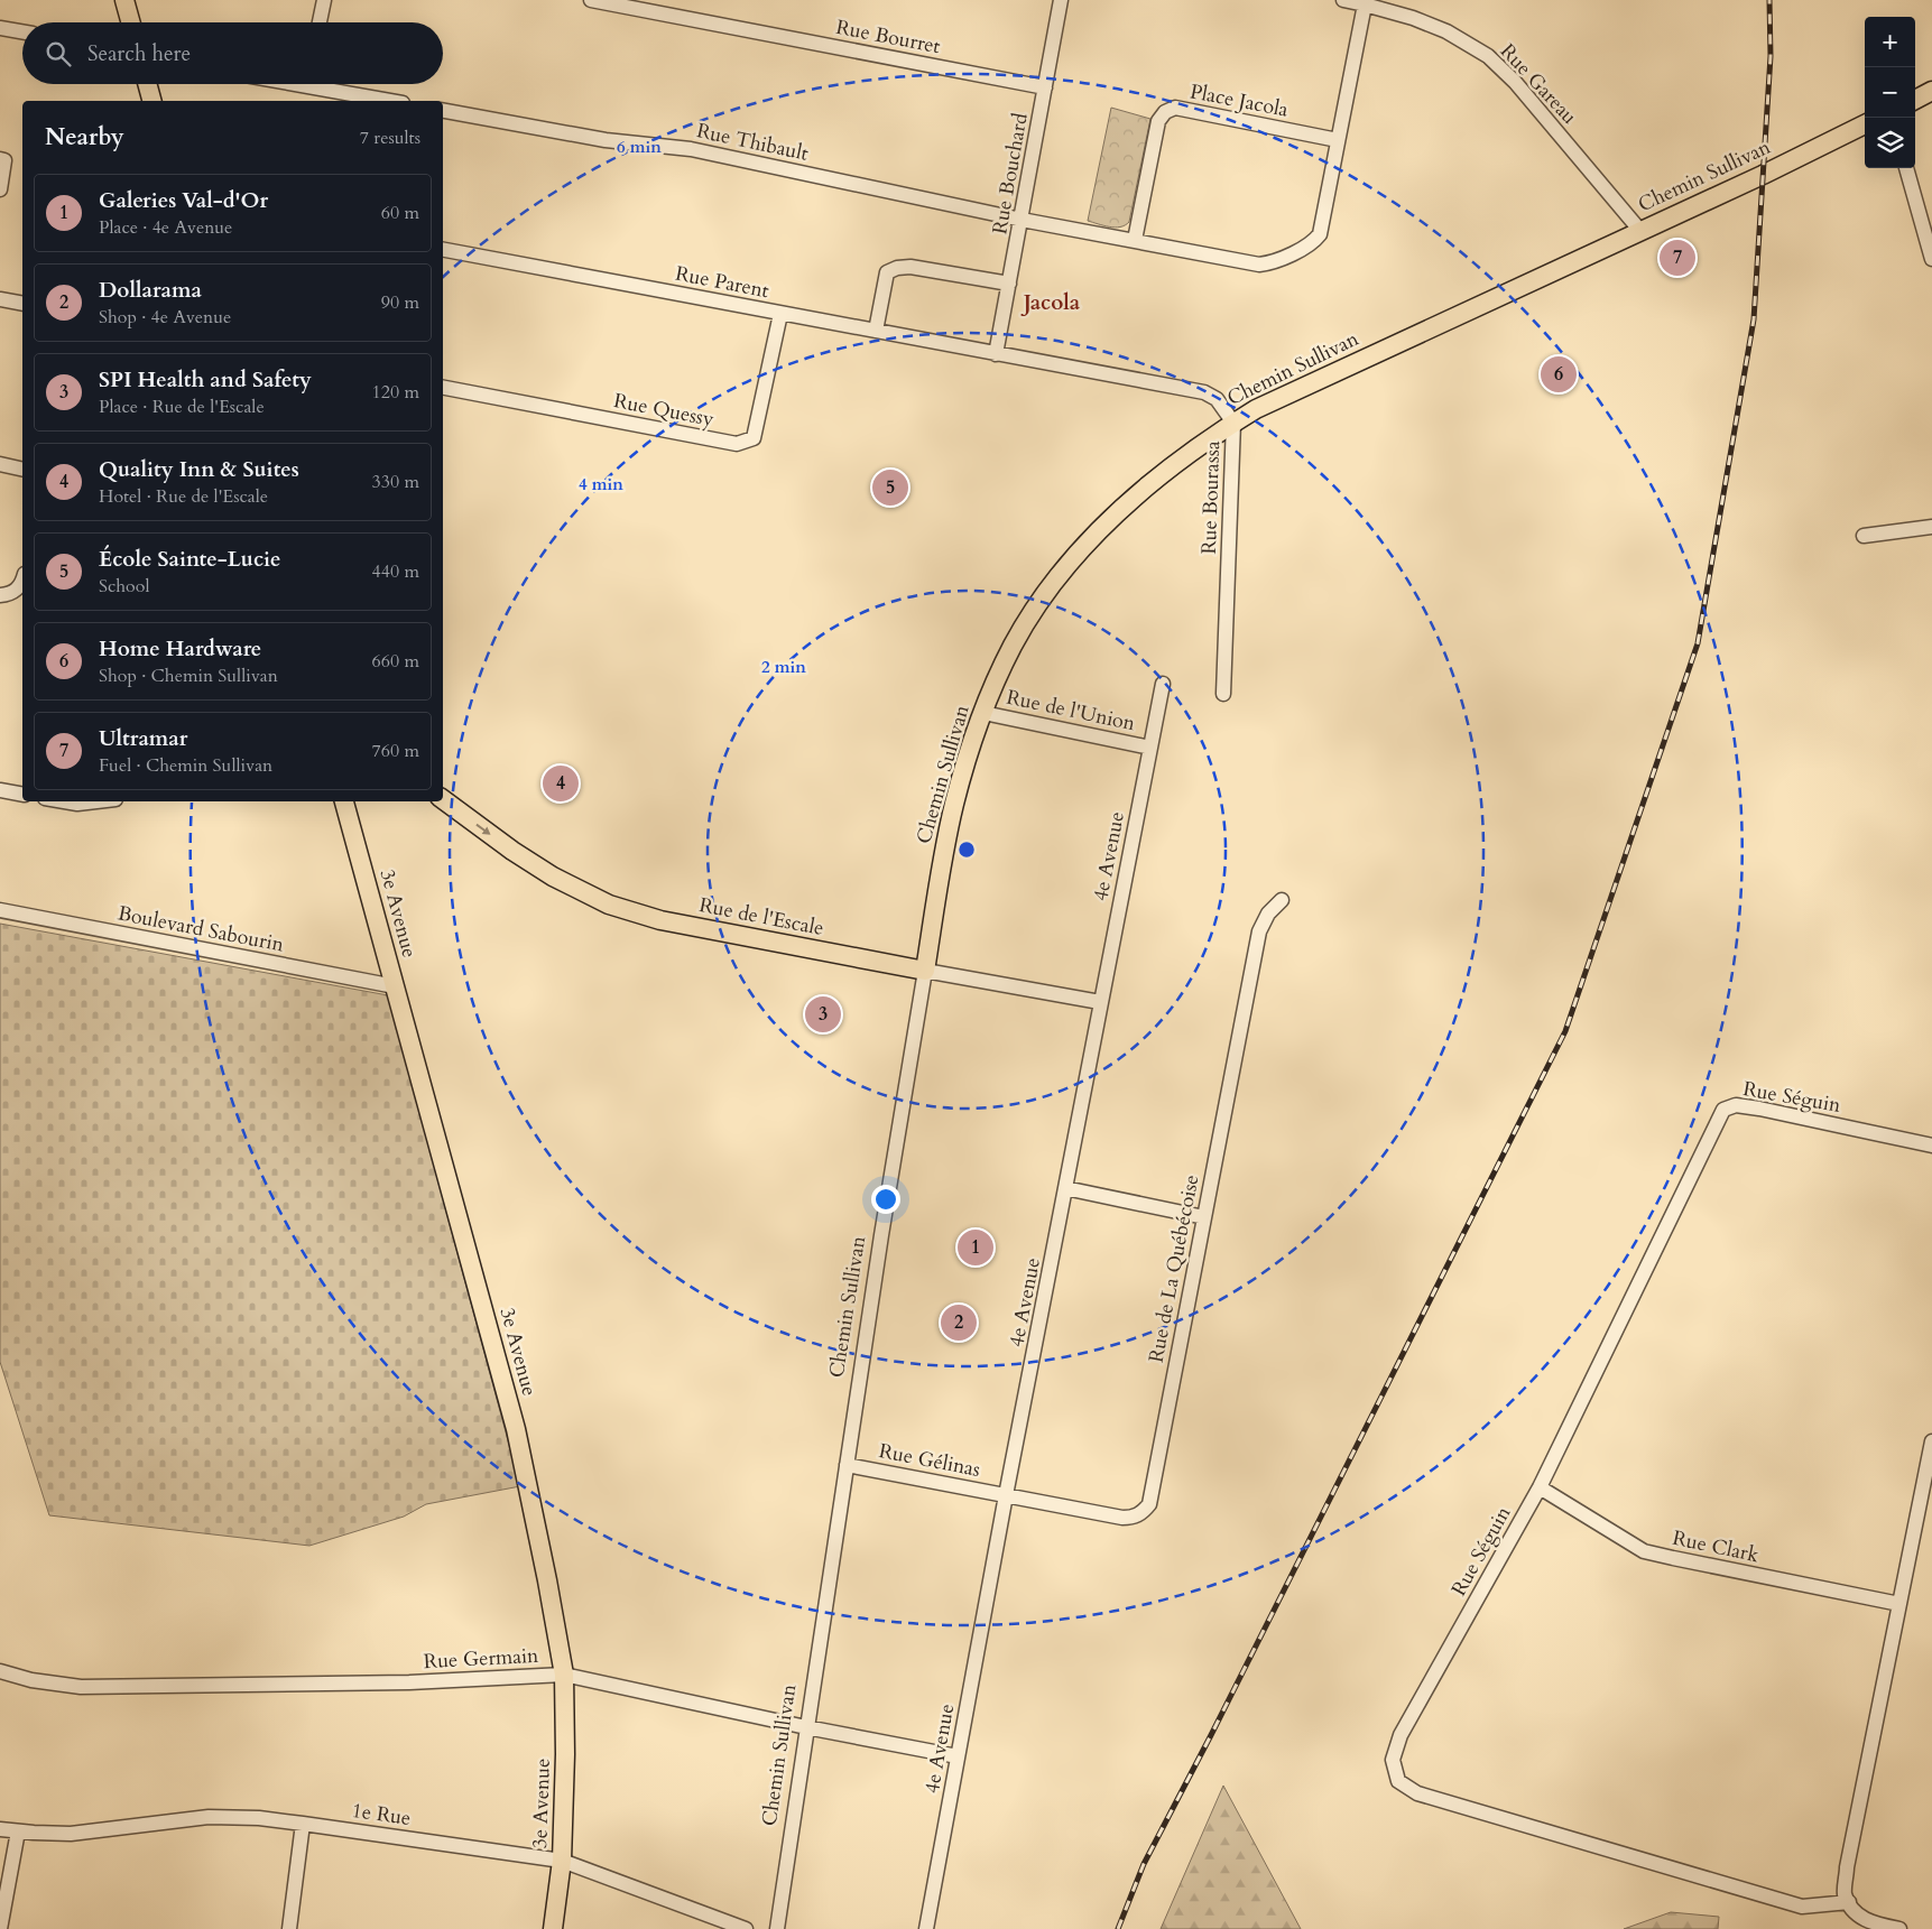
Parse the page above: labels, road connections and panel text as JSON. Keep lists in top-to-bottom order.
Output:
{
  "streets": {
    "main road": ["Chemin Sullivan", "3e Avenue", "Rue de l'Escale"],
    "street": [
      "Rue Bourret",
      "Rue Gareau",
      "Place Jacola",
      "Rue Thibault",
      "Rue Bouchard",
      "Rue Parent",
      "Rue Quessy",
      "Rue Bourassa",
      "Rue de l'Union",
      "4e Avenue",
      "Boulevard Sabourin",
      "Rue Séguin",
      "Rue de La Québécoise",
      "Rue Gélinas",
      "Rue Clark",
      "Rue Germain",
      "1e Rue"
    ]
  },
  "crossings": [
    ["Rue Bourret", "Rue Bouchard"],
    ["Rue Gareau", "Chemin Sullivan"],
    ["Rue Thibault", "Rue Bouchard"],
    ["Rue Bouchard", "Rue Parent"],
    ["Rue Bouchard", "Rue Bourassa"],
    ["Chemin Sullivan", "Rue Bourassa"],
    ["Chemin Sullivan", "Rue de l'Union"],
    ["Chemin Sullivan", "Rue de l'Escale"],
    ["Chemin Sullivan", "Rue Gélinas"],
    ["Chemin Sullivan", "Rue Germain"],
    ["Rue Parent", "Rue Quessy"],
    ["Rue Parent", "Rue Bourassa"],
    ["Rue de l'Union", "4e Avenue"],
    ["4e Avenue", "Rue de l'Escale"],
    ["4e Avenue", "Rue de La Québécoise"],
    ["4e Avenue", "Rue Gélinas"],
    ["4e Avenue", "Rue Germain"],
    ["3e Avenue", "Boulevard Sabourin"],
    ["3e Avenue", "Rue Germain"],
    ["3e Avenue", "1e Rue"],
    ["Rue Séguin", "Rue Clark"],
    ["Rue de La Québécoise", "Rue Gélinas"]
  ],
  "one_way": ["Rue de l'Escale"],
  "districts": ["Jacola"],
  "page": {
    "map_buttons": ["+", "−"],
    "search": "Search here",
    "heading": ["Nearby", "7 results"],
    "list": [
      {
        "mark": "1",
        "name": "Galeries Val-d'Or",
        "note": "Place · 4e Avenue",
        "value": "60 m"
      },
      {
        "mark": "2",
        "name": "Dollarama",
        "note": "Shop · 4e Avenue",
        "value": "90 m"
      },
      {
        "mark": "3",
        "name": "SPI Health and Safety",
        "note": "Place · Rue de l'Escale",
        "value": "120 m"
      },
      {
        "mark": "4",
        "name": "Quality Inn & Suites",
        "note": "Hotel · Rue de l'Escale",
        "value": "330 m"
      },
      {
        "mark": "5",
        "name": "École Sainte-Lucie",
        "note": "School",
        "value": "440 m"
      },
      {
        "mark": "6",
        "name": "Home Hardware",
        "note": "Shop · Chemin Sullivan",
        "value": "660 m"
      },
      {
        "mark": "7",
        "name": "Ultramar",
        "note": "Fuel · Chemin Sullivan",
        "value": "760 m"
      }
    ],
    "pins": [
      "7",
      "6",
      "5",
      "4",
      "3",
      "1",
      "2"
    ]
  },
  "rings": ["6 min", "4 min", "2 min"]
}
